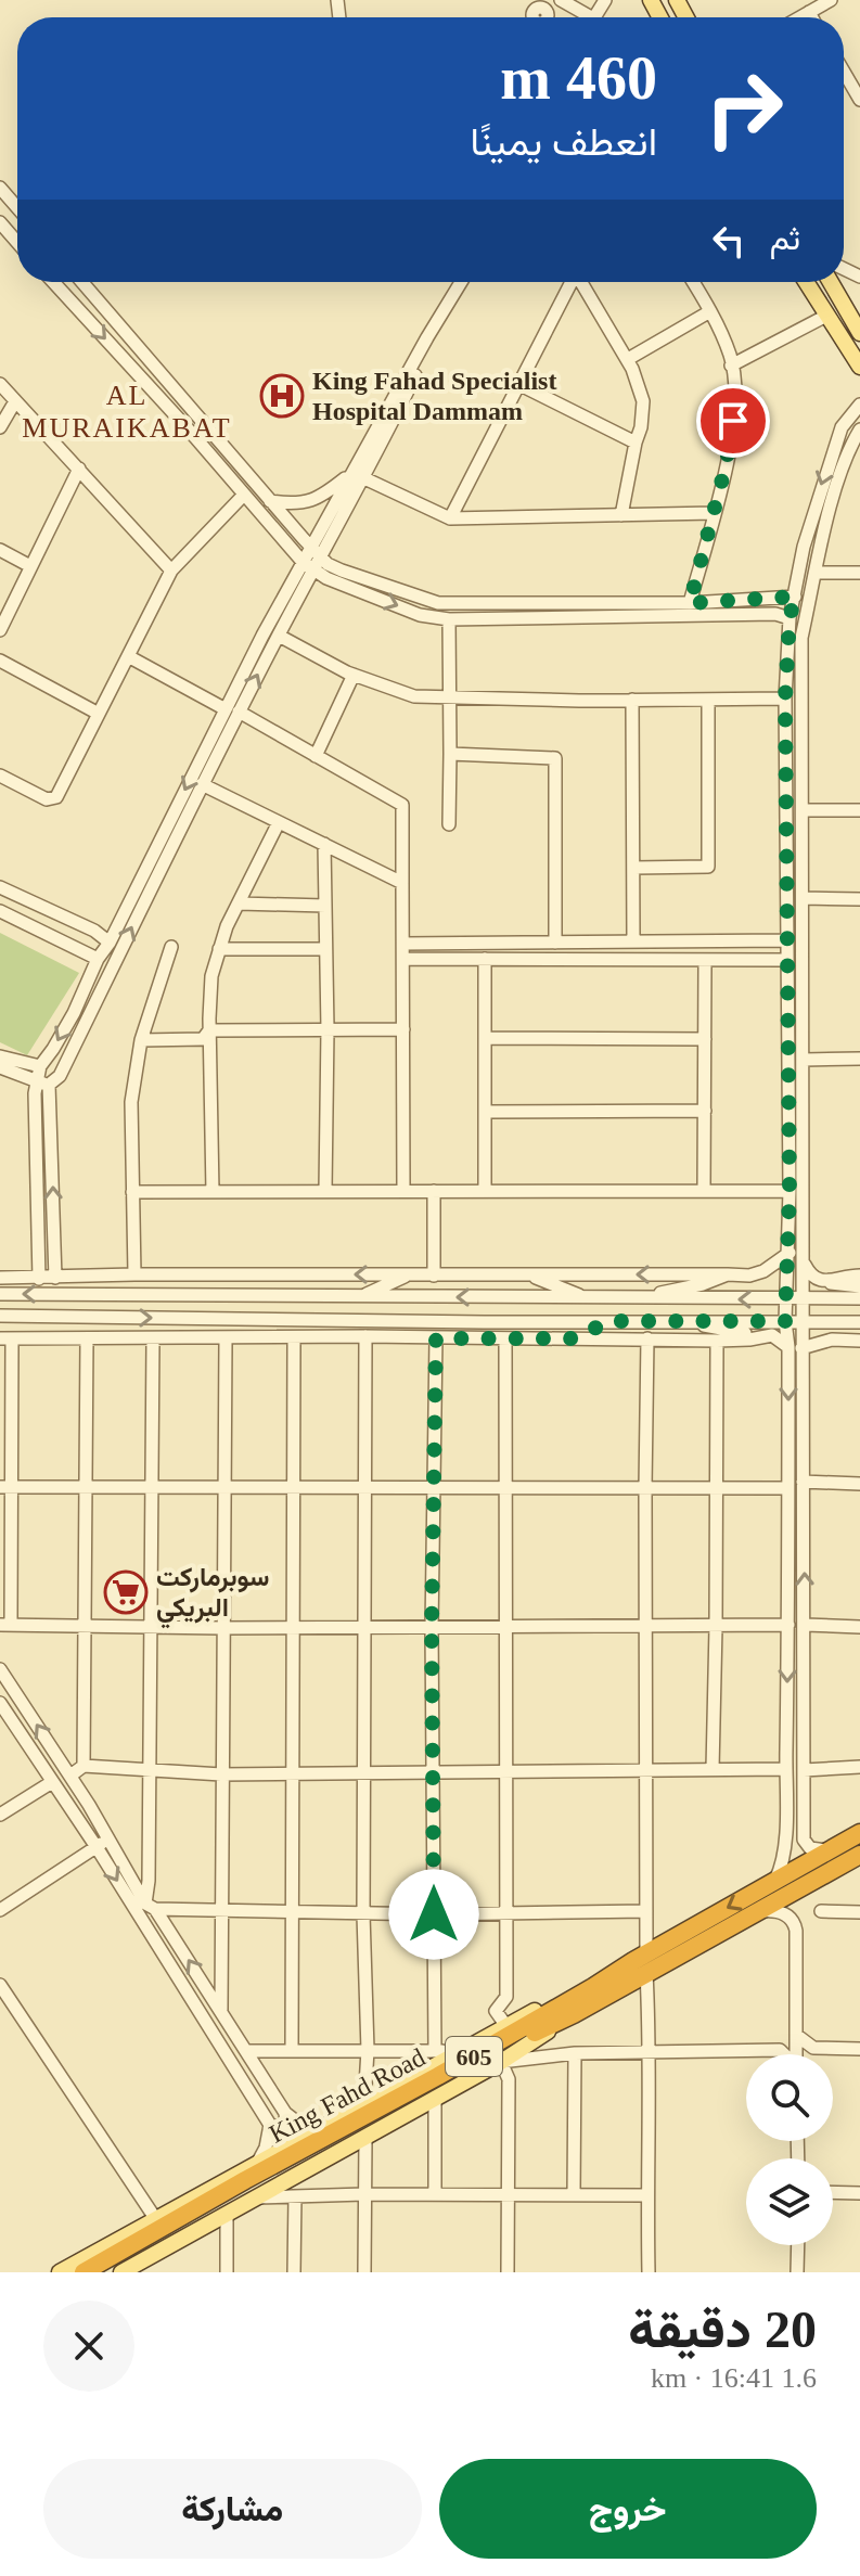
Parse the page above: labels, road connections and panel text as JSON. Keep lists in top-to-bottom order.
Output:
{
  "streets": {
    "highway": ["605", "King Fahd Road"]
  },
  "districts": ["AL MURAIKABAT"],
  "places": {
    "hospital": ["King Fahad Specialist Hospital Dammam"],
    "supermarket": ["سوبرماركت البريكي"]
  },
  "page": {
    "turn": ["460 m", "انعطف يمينًا"],
    "then": "ثم",
    "heading": ["20 دقيقة", "1.6 km · 16:41"],
    "buttons": ["خروج", "مشاركة"]
  }
}
